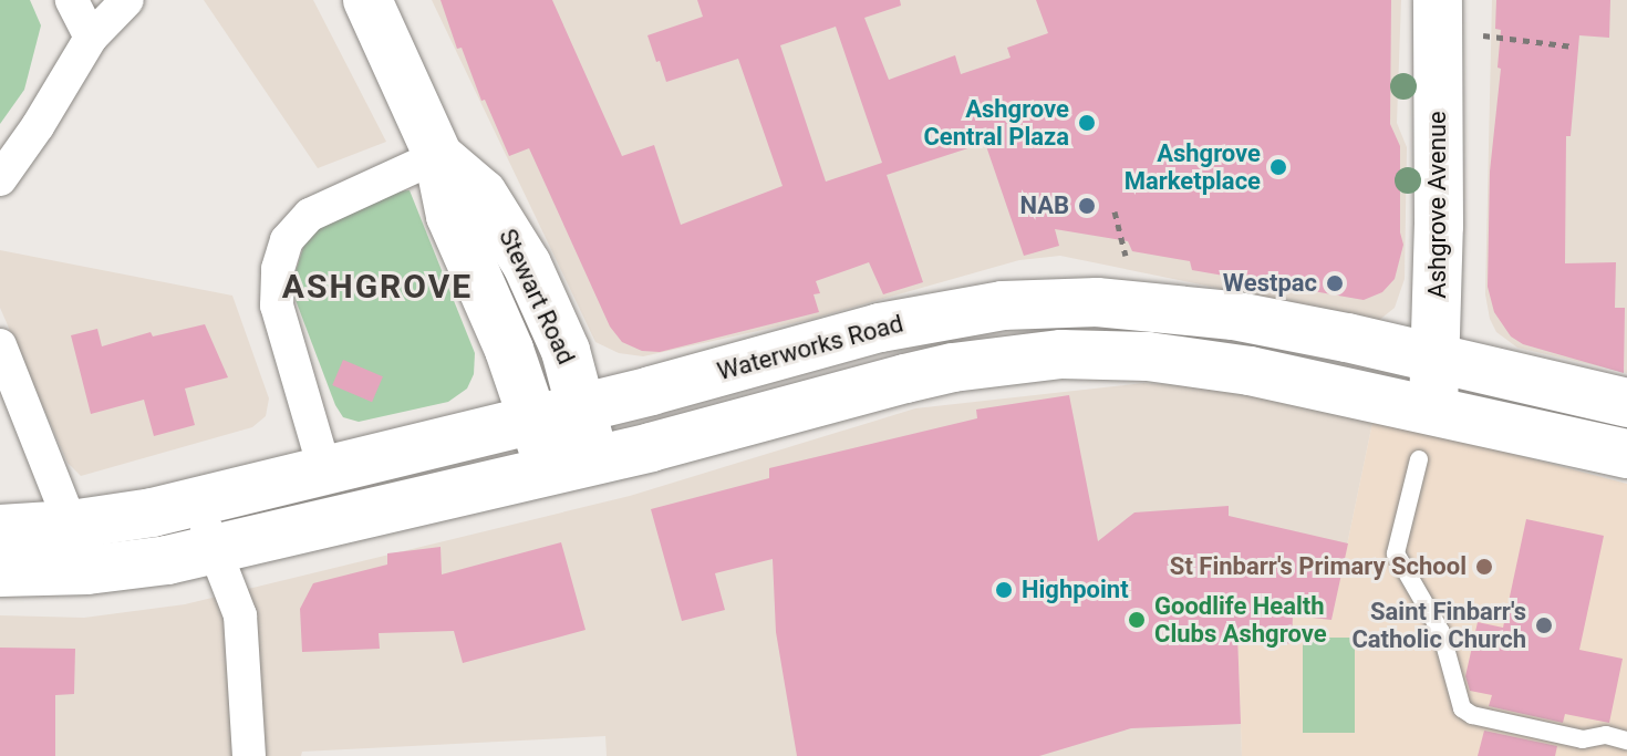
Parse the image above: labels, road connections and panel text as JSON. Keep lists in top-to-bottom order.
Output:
{
  "streets": {
    "main road": ["Ashgrove Avenue", "Stewart Road", "Waterworks Road"]
  },
  "crossings": [
    ["Ashgrove Avenue", "Waterworks Road"],
    ["Stewart Road", "Waterworks Road"]
  ],
  "districts": ["ASHGROVE"],
  "places": [
    "Ashgrove Central Plaza",
    "Ashgrove Marketplace",
    "NAB",
    "Westpac",
    "St Finbarr's Primary School",
    "Highpoint",
    "Goodlife Health Clubs Ashgrove",
    "Saint Finbarr's Catholic Church"
  ]
}
